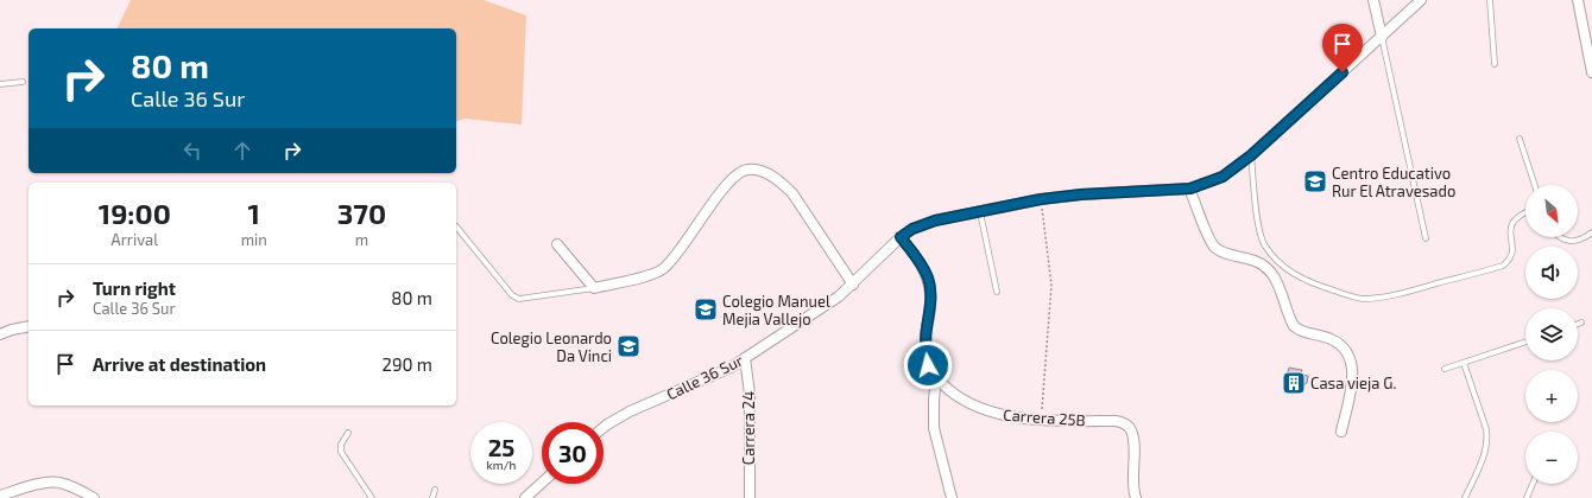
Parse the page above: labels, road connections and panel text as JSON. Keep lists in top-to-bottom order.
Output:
{
  "streets": {
    "street": ["Calle 36 Sur", "Carrera 25B", "Carrera 24"]
  },
  "crossings": [
    ["Calle 36 Sur", "Carrera 25B"],
    ["Calle 36 Sur", "Carrera 24"]
  ],
  "places": {
    "school or university": ["Centro Educativo Rur El Atravesado", "Colegio Manuel Mejia Vallejo", "Colegio Leonardo Da Vinci"],
    "building": ["Casa vieja G."]
  },
  "north": "bottom right",
  "page": {
    "turn": ["80 m", "Calle 36 Sur"],
    "eta": [
      "19:00",
      "Arrival",
      "1",
      "min",
      "370",
      "m"
    ],
    "map_buttons": ["+", "−"],
    "list": [
      {
        "name": "Turn right",
        "note": "Calle 36 Sur",
        "value": "80 m"
      },
      {
        "name": "Arrive at destination",
        "value": "290 m"
      }
    ],
    "speed": "25 km/h",
    "limit": "30"
  }
}
